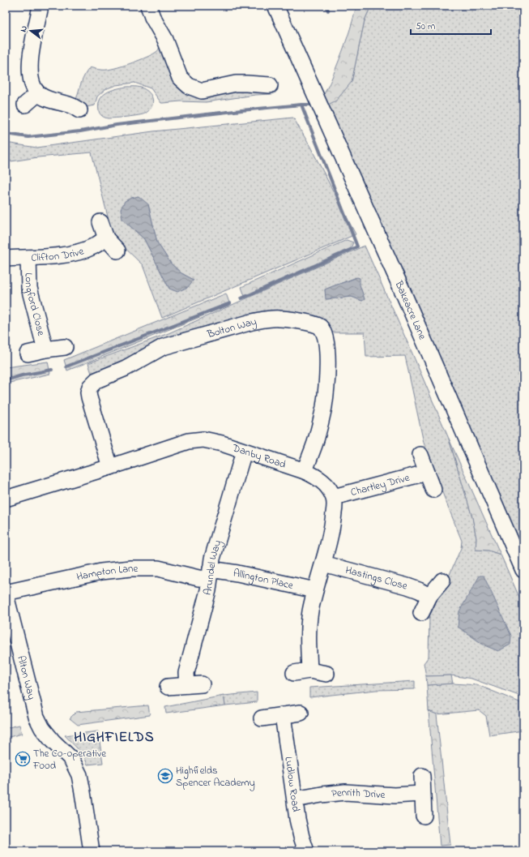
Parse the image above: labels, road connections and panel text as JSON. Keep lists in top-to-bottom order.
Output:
{
  "streets": {
    "street": [
      "Clifton Drive",
      "Longford Close",
      "Bakeacre Lane",
      "Bolton Way",
      "Danby Road",
      "Chartley Drive",
      "Arundel Way",
      "Hampton Lane",
      "Hastings Close",
      "Allington Place",
      "Alton Way",
      "Ludlow Road",
      "Penrith Drive"
    ]
  },
  "crossings": [
    ["Clifton Drive", "Longford Close"],
    ["Bolton Way", "Danby Road"],
    ["Danby Road", "Chartley Drive"],
    ["Danby Road", "Arundel Way"],
    ["Arundel Way", "Hampton Lane"],
    ["Arundel Way", "Allington Place"],
    ["Hampton Lane", "Allington Place"],
    ["Hampton Lane", "Alton Way"],
    ["Ludlow Road", "Penrith Drive"]
  ],
  "districts": ["HIGHFIELDS"],
  "places": {
    "supermarket": ["The Co-operative Food"],
    "school or university": ["Highfields Spencer Academy"]
  },
  "scale_bar": "50 m",
  "north": "left"
}
